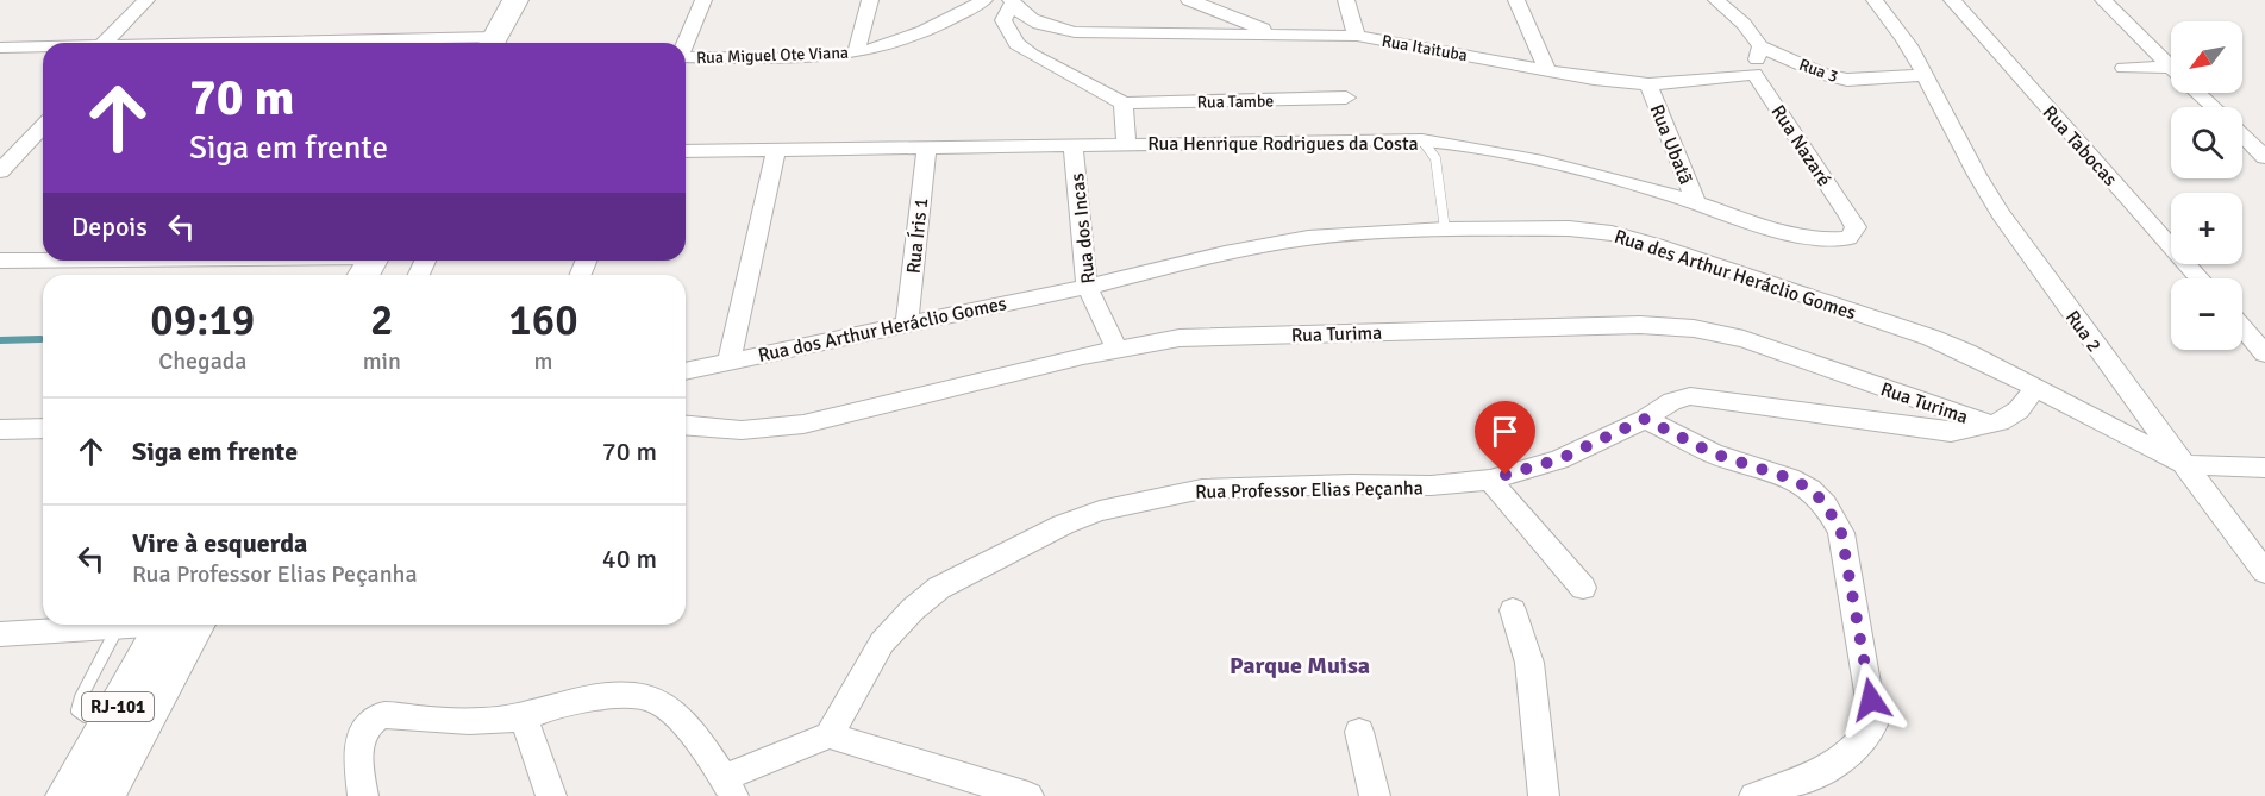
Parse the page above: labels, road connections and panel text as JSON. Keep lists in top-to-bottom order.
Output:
{
  "streets": {
    "main road": ["RJ-101"],
    "street": [
      "Rua Itaituba",
      "Rua Miguel Ote Viana",
      "Rua 3",
      "Rua Tambe",
      "Rua Henrique Rodrigues da Costa",
      "Rua Ubatã",
      "Rua Nazaré",
      "Rua Tabocas",
      "Rua dos Incas",
      "Rua Íris 1",
      "Rua des Arthur Heráclio Gomes",
      "Rua dos Arthur Heráclio Gomes",
      "Rua 2",
      "Rua Turima",
      "Rua Professor Elias Peçanha"
    ]
  },
  "crossings": [
    ["Rua Itaituba", "Rua Ubatã"],
    ["Rua Itaituba", "Rua Nazaré"],
    ["Rua 3", "Rua 2"],
    ["Rua Henrique Rodrigues da Costa", "Rua Ubatã"],
    ["Rua Henrique Rodrigues da Costa", "Rua Nazaré"],
    ["Rua Henrique Rodrigues da Costa", "Rua dos Incas"],
    ["Rua Henrique Rodrigues da Costa", "Rua Íris 1"],
    ["Rua dos Incas", "Rua des Arthur Heráclio Gomes"],
    ["Rua dos Incas", "Rua dos Arthur Heráclio Gomes"],
    ["Rua dos Incas", "Rua Turima"],
    ["Rua Íris 1", "Rua dos Arthur Heráclio Gomes"],
    ["Rua des Arthur Heráclio Gomes", "Rua dos Arthur Heráclio Gomes"],
    ["Rua des Arthur Heráclio Gomes", "Rua 2"],
    ["Rua des Arthur Heráclio Gomes", "Rua Professor Elias Peçanha"],
    ["Rua Turima", "Rua Professor Elias Peçanha"]
  ],
  "districts": ["Parque Muisa"],
  "north": "bottom left",
  "page": {
    "map_buttons": ["+", "−"],
    "turn": ["70 m", "Siga em frente"],
    "then": "Depois",
    "eta": [
      "09:19",
      "Chegada",
      "2",
      "min",
      "160",
      "m"
    ],
    "list": [
      {
        "name": "Siga em frente",
        "value": "70 m"
      },
      {
        "name": "Vire à esquerda",
        "note": "Rua Professor Elias Peçanha",
        "value": "40 m"
      }
    ]
  }
}
